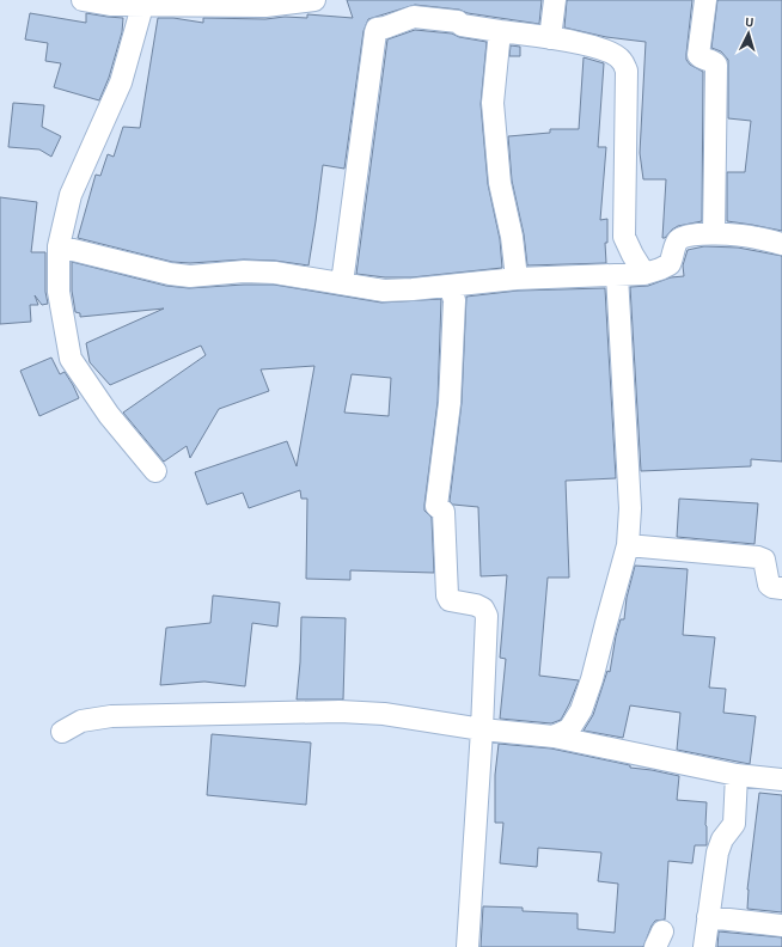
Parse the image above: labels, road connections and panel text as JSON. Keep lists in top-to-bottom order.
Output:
{
  "north": "top"
}
